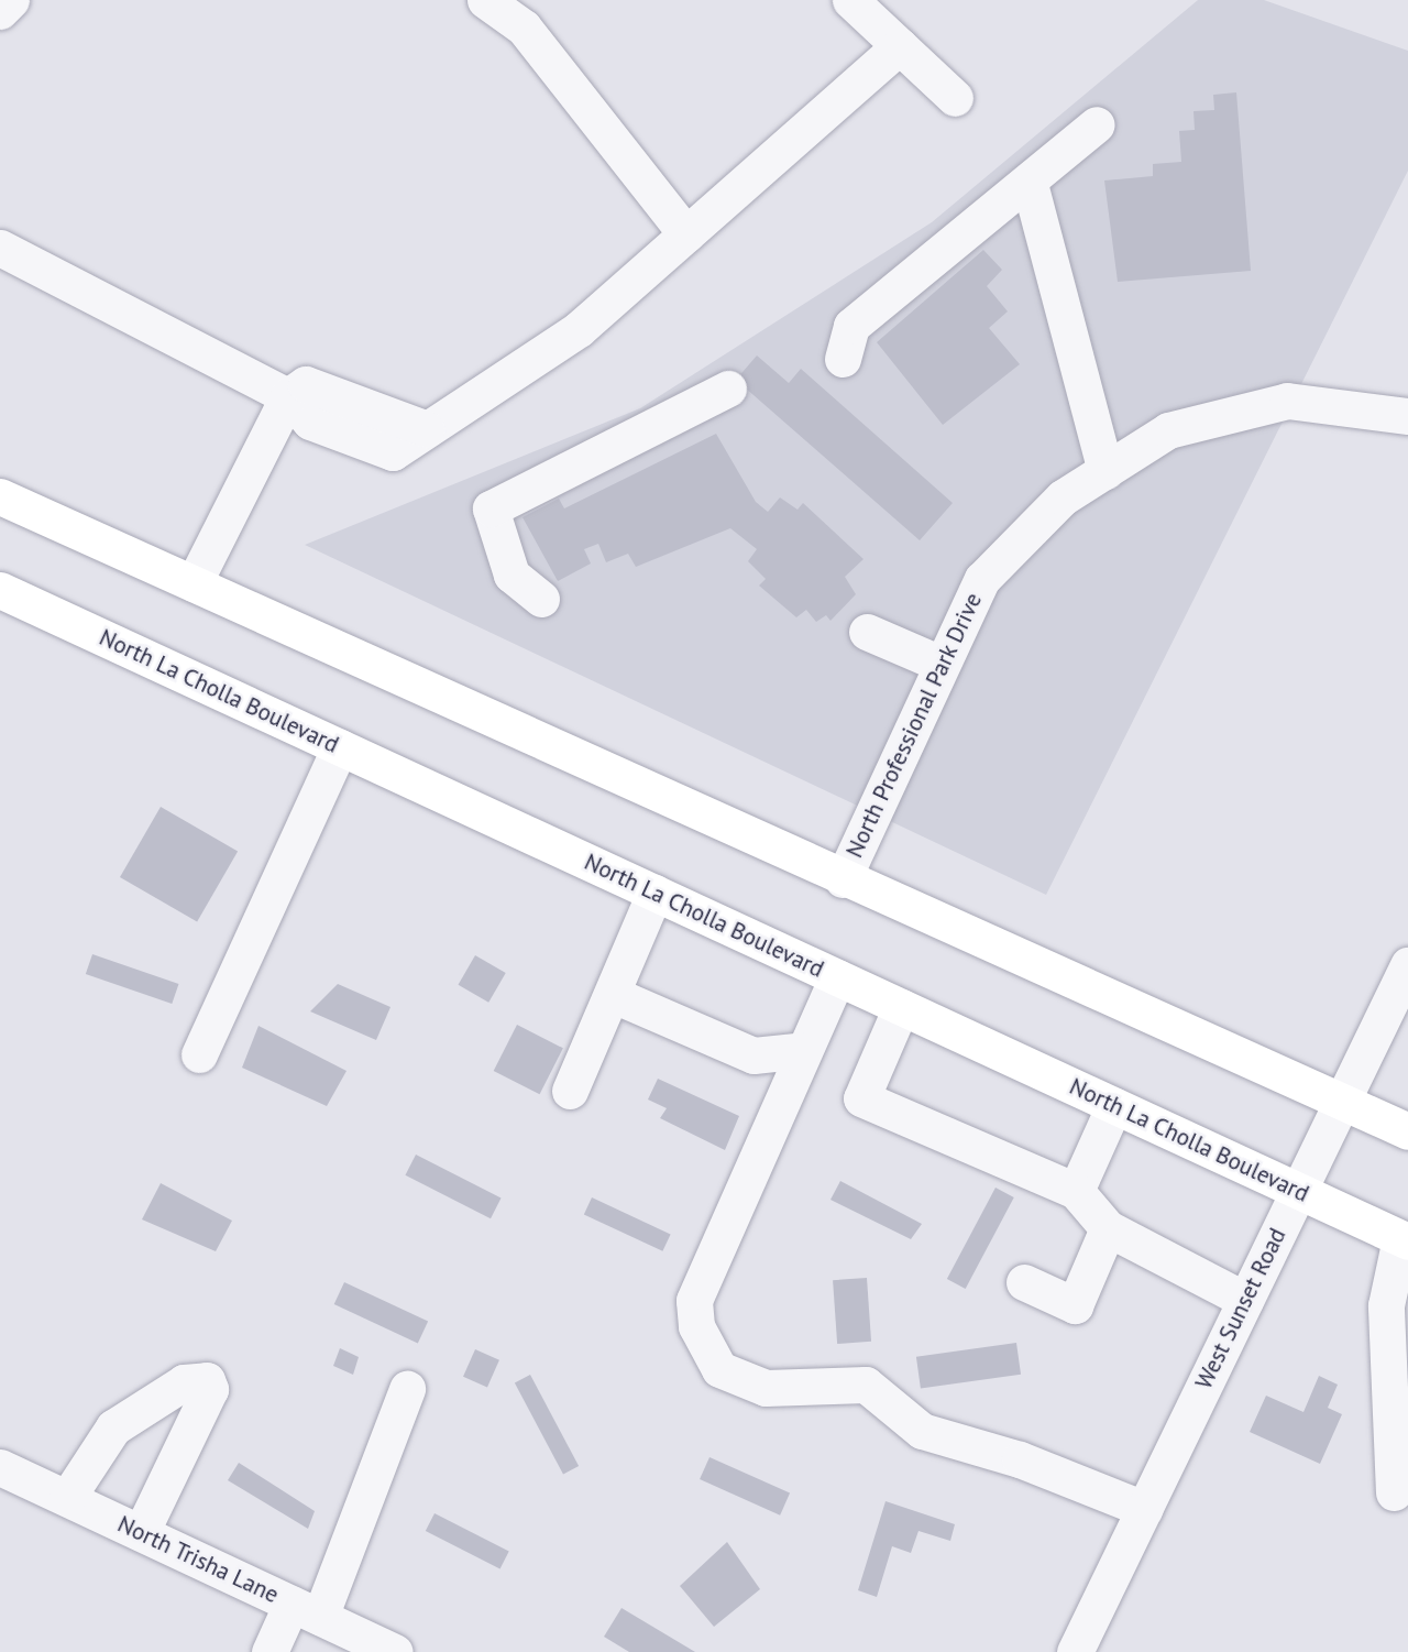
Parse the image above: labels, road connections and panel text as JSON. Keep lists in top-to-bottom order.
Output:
{
  "streets": {
    "main road": ["North La Cholla Boulevard"],
    "street": ["North Professional Park Drive", "West Sunset Road", "North Trisha Lane"]
  },
  "crossings": [
    ["North La Cholla Boulevard", "West Sunset Road"]
  ]
}
